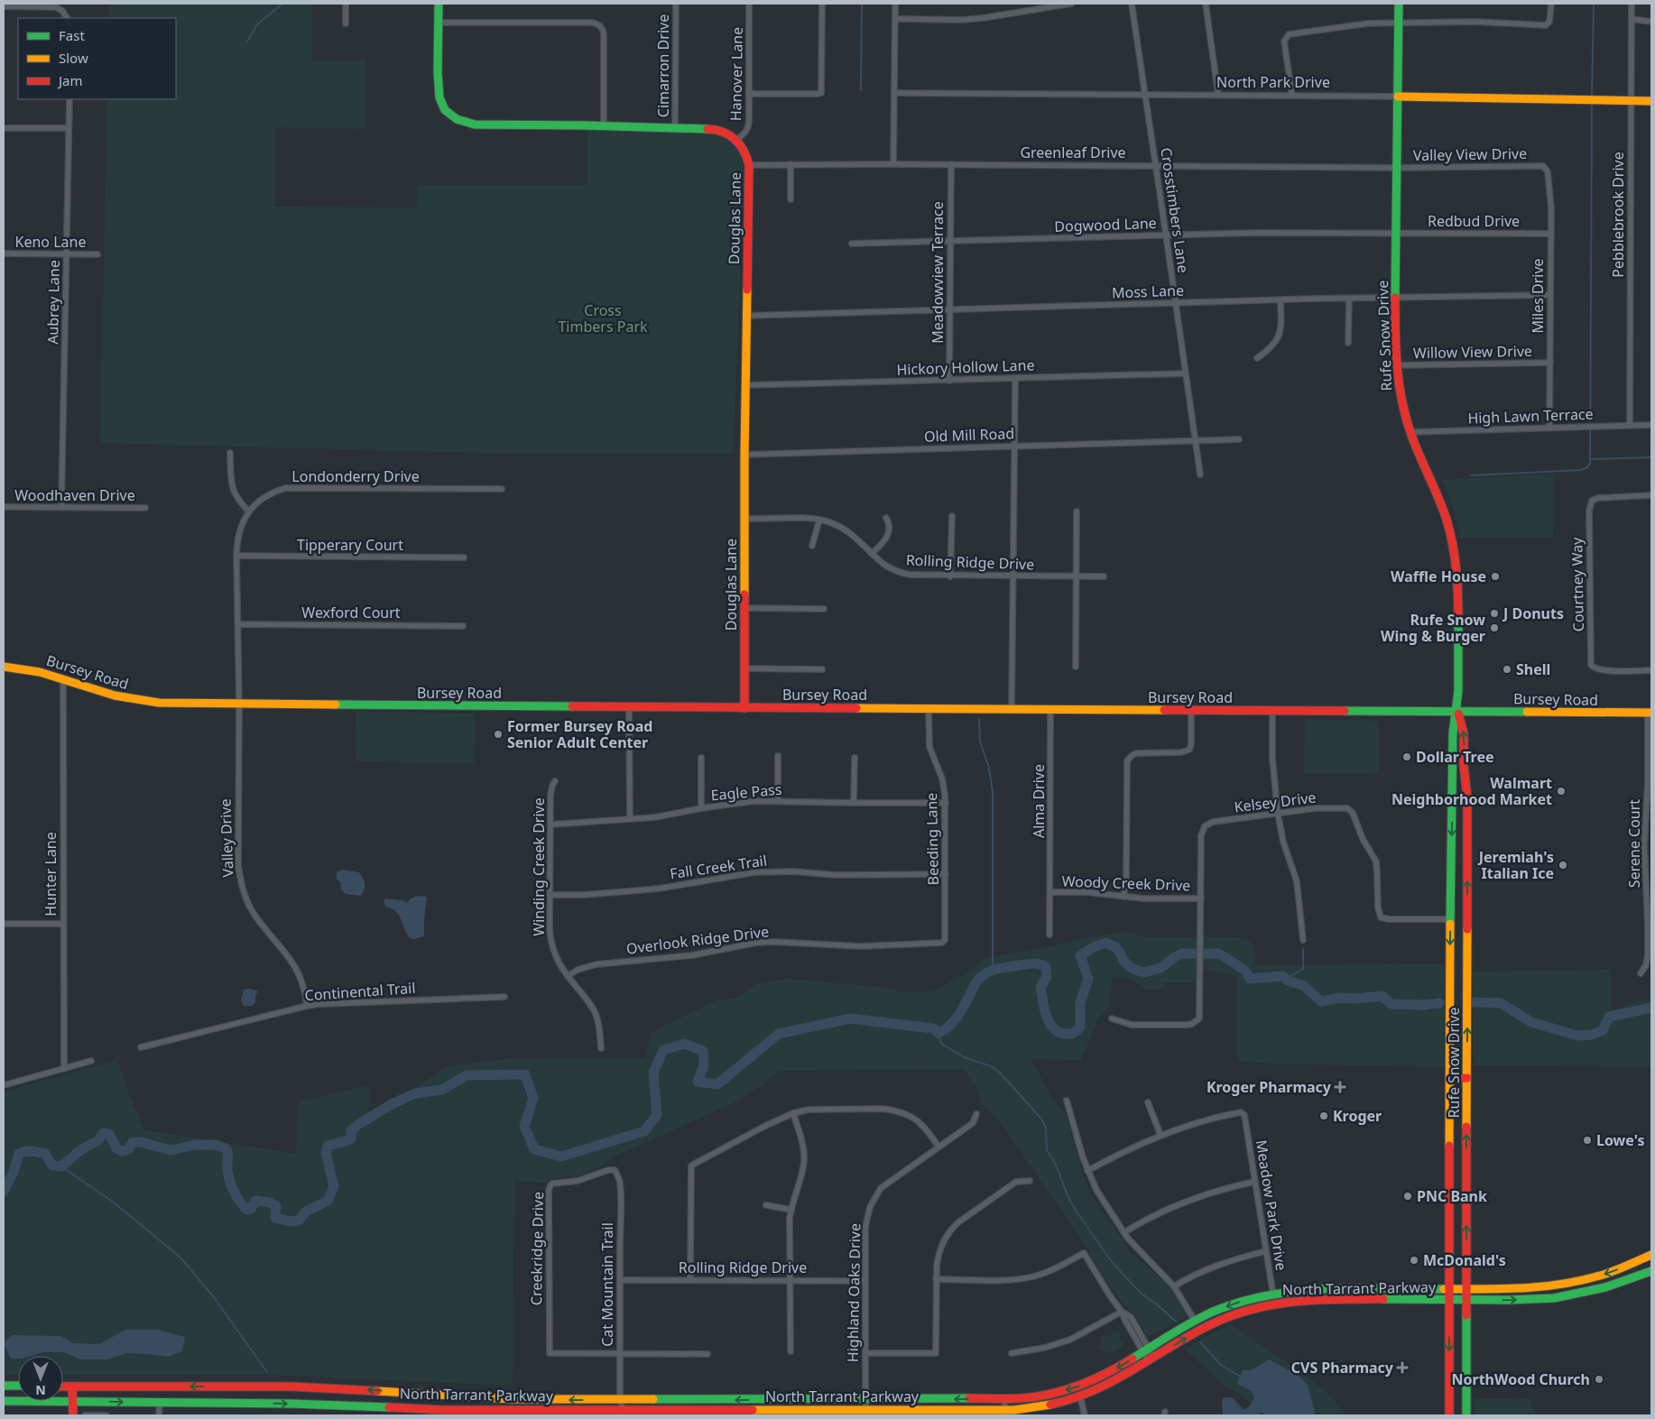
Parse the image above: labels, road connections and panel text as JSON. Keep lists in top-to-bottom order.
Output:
{
  "streets": {
    "main road": [
      "North Park Drive",
      "Douglas Lane",
      "Rufe Snow Drive",
      "Bursey Road",
      "North Tarrant Parkway"
    ],
    "street": [
      "Cimarron Drive",
      "Hanover Lane",
      "Greenleaf Drive",
      "Valley View Drive",
      "Crosstimbers Lane",
      "Pebblebrook Drive",
      "Redbud Drive",
      "Dogwood Lane",
      "Keno Lane",
      "Meadowview Terrace",
      "Moss Lane",
      "Miles Drive",
      "Aubrey Lane",
      "Willow View Drive",
      "Hickory Hollow Lane",
      "High Lawn Terrace",
      "Old Mill Road",
      "Londonderry Drive",
      "Woodhaven Drive",
      "Tipperary Court",
      "Rolling Ridge Drive",
      "Courtney Way",
      "Wexford Court",
      "Eagle Pass",
      "Alma Drive",
      "Kelsey Drive",
      "Valley Drive",
      "Beeding Lane",
      "Serene Court",
      "Winding Creek Drive",
      "Fall Creek Trail",
      "Hunter Lane",
      "Woody Creek Drive",
      "Overlook Ridge Drive",
      "Continental Trail",
      "Meadow Park Drive",
      "Creekridge Drive",
      "Cat Mountain Trail",
      "Highland Oaks Drive"
    ]
  },
  "crossings": [
    ["Hanover Lane", "Douglas Lane"],
    ["North Park Drive", "Crosstimbers Lane"],
    ["North Park Drive", "Pebblebrook Drive"],
    ["North Park Drive", "Rufe Snow Drive"],
    ["Greenleaf Drive", "Valley View Drive"],
    ["Greenleaf Drive", "Crosstimbers Lane"],
    ["Greenleaf Drive", "Douglas Lane"],
    ["Greenleaf Drive", "Meadowview Terrace"],
    ["Greenleaf Drive", "Rufe Snow Drive"],
    ["Valley View Drive", "Miles Drive"],
    ["Valley View Drive", "Rufe Snow Drive"],
    ["Crosstimbers Lane", "Dogwood Lane"],
    ["Crosstimbers Lane", "Moss Lane"],
    ["Crosstimbers Lane", "Hickory Hollow Lane"],
    ["Crosstimbers Lane", "Old Mill Road"],
    ["Pebblebrook Drive", "High Lawn Terrace"],
    ["Douglas Lane", "Moss Lane"],
    ["Douglas Lane", "Hickory Hollow Lane"],
    ["Douglas Lane", "Old Mill Road"],
    ["Douglas Lane", "Rolling Ridge Drive"],
    ["Douglas Lane", "Bursey Road"],
    ["Redbud Drive", "Dogwood Lane"],
    ["Redbud Drive", "Miles Drive"],
    ["Redbud Drive", "Rufe Snow Drive"],
    ["Dogwood Lane", "Meadowview Terrace"],
    ["Dogwood Lane", "Rufe Snow Drive"],
    ["Keno Lane", "Aubrey Lane"],
    ["Meadowview Terrace", "Moss Lane"],
    ["Meadowview Terrace", "Hickory Hollow Lane"],
    ["Moss Lane", "Miles Drive"],
    ["Moss Lane", "Rufe Snow Drive"],
    ["Miles Drive", "Willow View Drive"],
    ["Miles Drive", "High Lawn Terrace"],
    ["Aubrey Lane", "Woodhaven Drive"],
    ["Rufe Snow Drive", "Willow View Drive"],
    ["Rufe Snow Drive", "High Lawn Terrace"],
    ["Rufe Snow Drive", "Bursey Road"],
    ["Rufe Snow Drive", "Kelsey Drive"],
    ["Rufe Snow Drive", "North Tarrant Parkway"],
    ["Londonderry Drive", "Tipperary Court"],
    ["Londonderry Drive", "Wexford Court"],
    ["Londonderry Drive", "Bursey Road"],
    ["Londonderry Drive", "Valley Drive"],
    ["Rolling Ridge Drive", "Cat Mountain Trail"],
    ["Rolling Ridge Drive", "Highland Oaks Drive"],
    ["Bursey Road", "Alma Drive"],
    ["Bursey Road", "Valley Drive"],
    ["Bursey Road", "Beeding Lane"],
    ["Bursey Road", "Serene Court"],
    ["Bursey Road", "Hunter Lane"],
    ["Eagle Pass", "Beeding Lane"],
    ["Eagle Pass", "Winding Creek Drive"],
    ["Alma Drive", "Woody Creek Drive"],
    ["Kelsey Drive", "Woody Creek Drive"],
    ["Valley Drive", "Continental Trail"],
    ["Beeding Lane", "Fall Creek Trail"],
    ["Beeding Lane", "Overlook Ridge Drive"],
    ["Winding Creek Drive", "Fall Creek Trail"],
    ["Winding Creek Drive", "Overlook Ridge Drive"],
    ["Meadow Park Drive", "North Tarrant Parkway"],
    ["Creekridge Drive", "Cat Mountain Trail"],
    ["Cat Mountain Trail", "North Tarrant Parkway"],
    ["North Tarrant Parkway", "Highland Oaks Drive"]
  ],
  "parks": ["Cross Timbers Park"],
  "places": {
    "other": [
      "Waffle House",
      "J Donuts",
      "Rufe Snow Wing & Burger",
      "Shell",
      "Former Bursey Road Senior Adult Center",
      "Dollar Tree",
      "Walmart Neighborhood Market",
      "Jeremiah's Italian Ice",
      "Kroger",
      "Lowe's",
      "PNC Bank",
      "McDonald's",
      "NorthWood Church"
    ],
    "health": ["Kroger Pharmacy", "CVS Pharmacy"]
  },
  "legend": ["Fast", "Slow", "Jam"],
  "north": "bottom"
}
